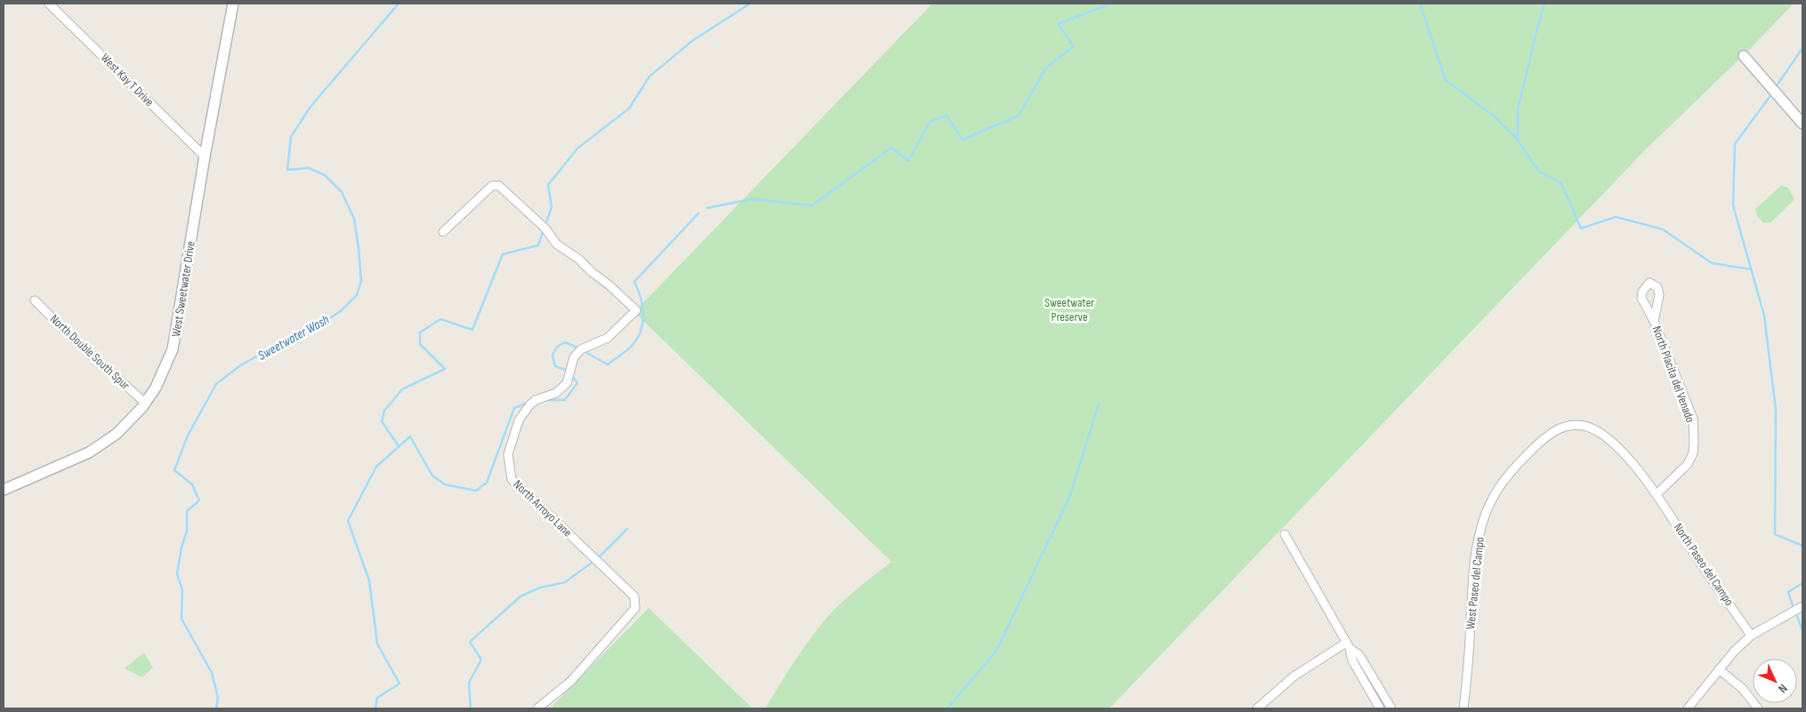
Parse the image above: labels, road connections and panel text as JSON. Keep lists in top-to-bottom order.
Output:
{
  "streets": {
    "street": [
      "West Kay T Drive",
      "West Sweetwater Drive",
      "North Double South Spur",
      "North Placita del Venado",
      "North Arroyo Lane",
      "North Paseo del Campo",
      "West Paseo del Campo"
    ]
  },
  "crossings": [
    ["West Kay T Drive", "West Sweetwater Drive"],
    ["West Sweetwater Drive", "North Double South Spur"],
    ["North Placita del Venado", "North Paseo del Campo"],
    ["North Placita del Venado", "West Paseo del Campo"],
    ["North Paseo del Campo", "West Paseo del Campo"]
  ],
  "water": ["Sweetwater Wash"],
  "parks": ["Sweetwater Preserve"],
  "north": "bottom right"
}
